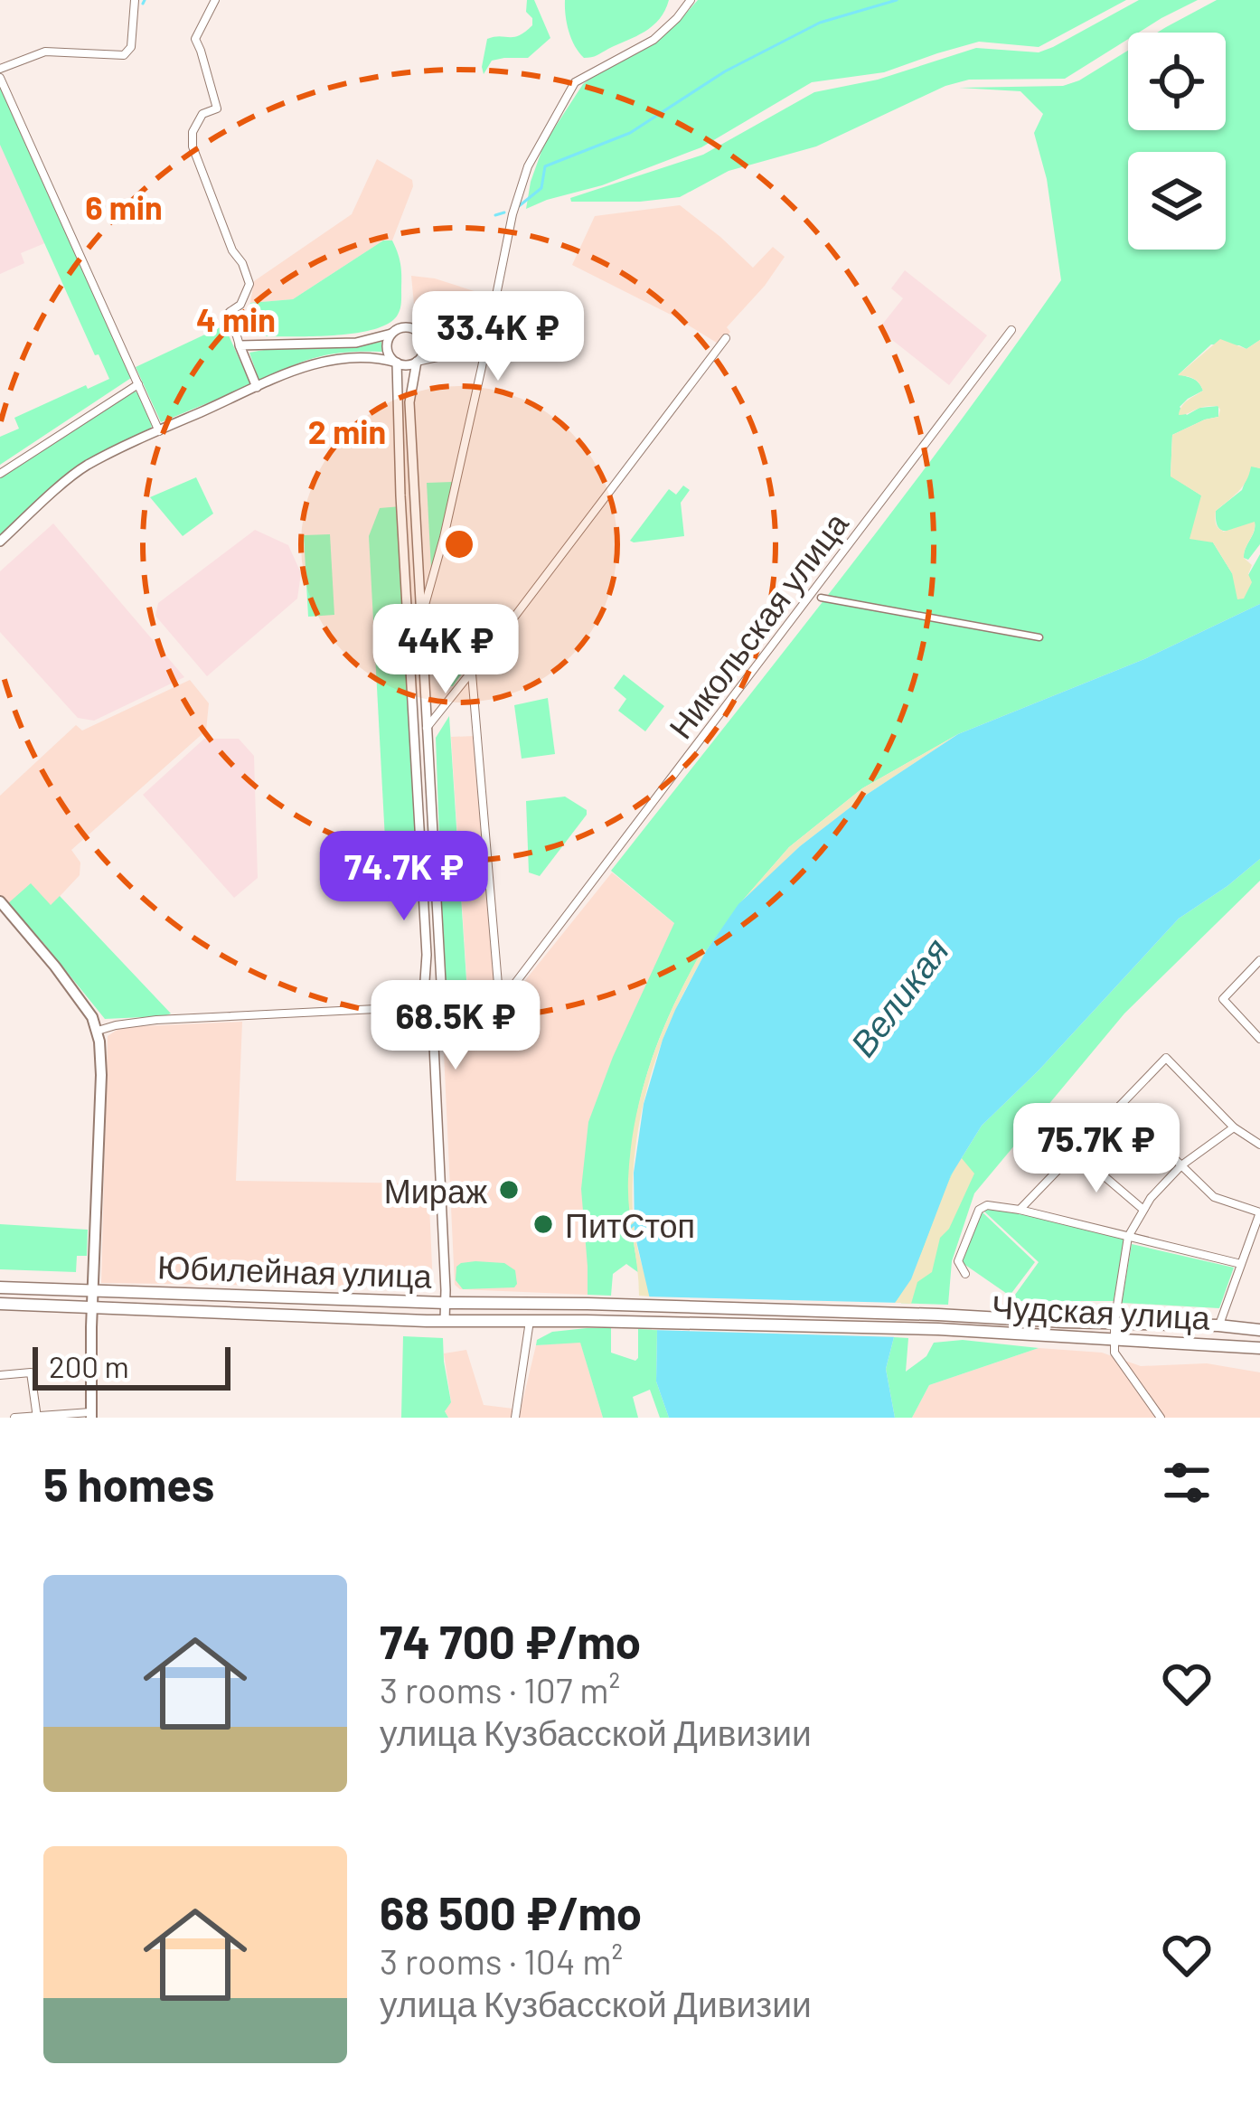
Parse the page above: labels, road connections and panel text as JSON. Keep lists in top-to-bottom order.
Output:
{
  "streets": {
    "highway": ["Юбилейная улица", "Чудская улица"],
    "street": ["Никольская улица"]
  },
  "crossings": [
    ["Юбилейная улица", "Чудская улица"]
  ],
  "water": ["Великая"],
  "places": ["Мираж", "ПитСтоп"],
  "scale_bar": "200 m",
  "page": {
    "price": [
      "33.4K ₽",
      "44K ₽",
      "74.7K ₽",
      "68.5K ₽",
      "75.7K ₽"
    ],
    "scale": "200 m",
    "heading": "5 homes",
    "list": [
      {
        "name": "74 700 ₽/mo",
        "note": "3 rooms · 107 m² · улица Кузбасской Дивизии"
      },
      {
        "name": "68 500 ₽/mo",
        "note": "3 rooms · 104 m² · улица Кузбасской Дивизии"
      }
    ]
  },
  "rings": ["6 min", "4 min", "2 min"]
}
